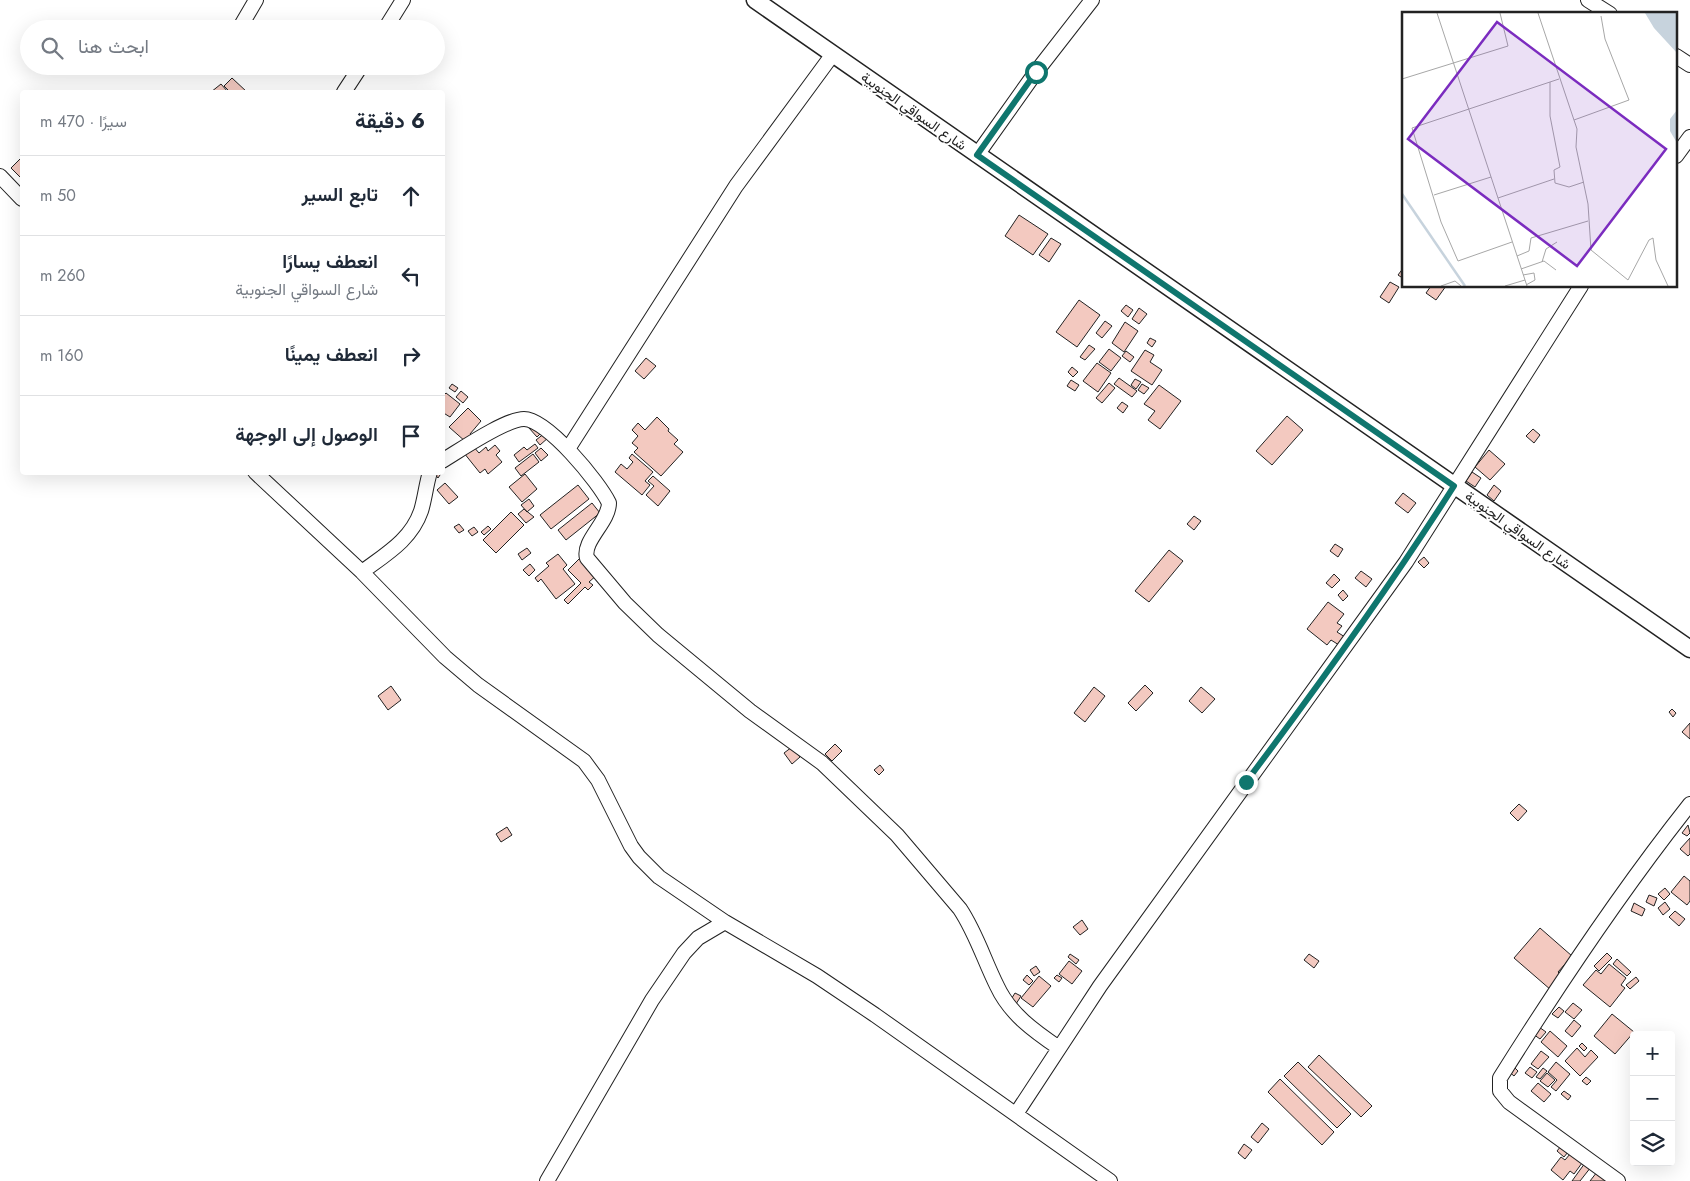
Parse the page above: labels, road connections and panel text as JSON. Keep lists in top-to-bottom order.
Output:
{
  "streets": {
    "street": ["شارع السواقي الجنوبية"]
  },
  "page": {
    "search": "ابحث هنا",
    "heading": ["6 دقيقة", "سيرًا · 470 m"],
    "list": [
      ["تابع السير", "50 m"],
      ["انعطف يسارًا", "شارع السواقي الجنوبية", "260 m"],
      ["انعطف يمينًا", "160 m"],
      "الوصول إلى الوجهة"
    ],
    "map_buttons": ["+", "−"]
  }
}
